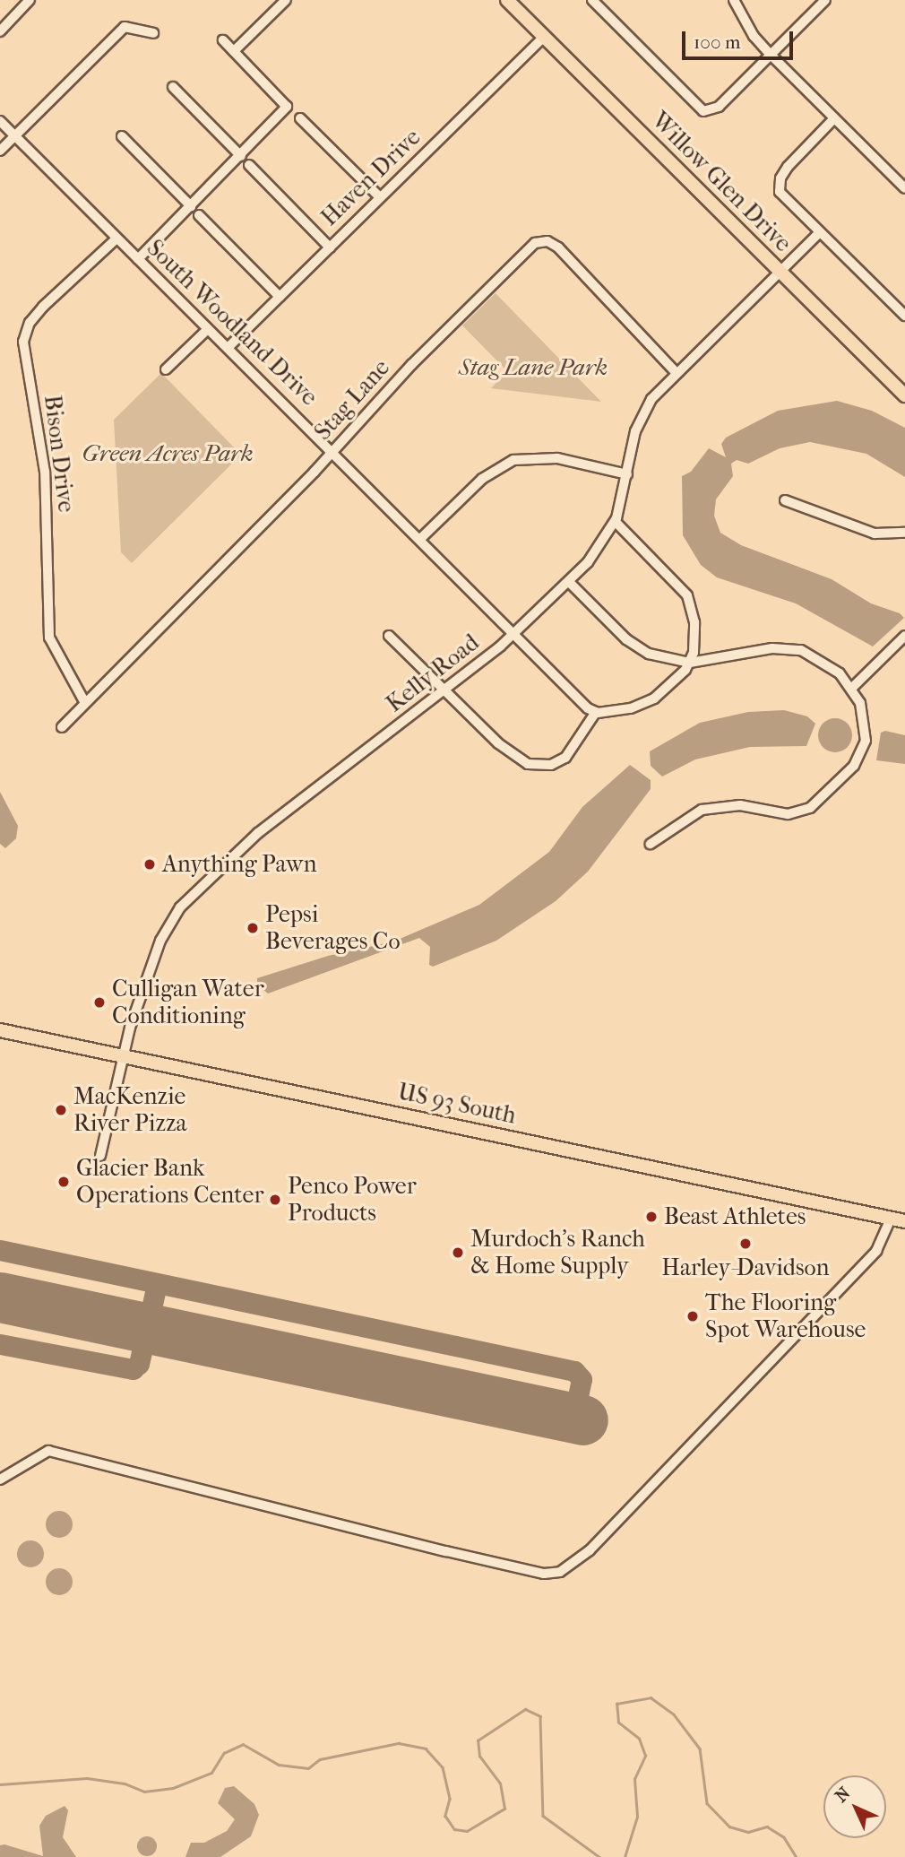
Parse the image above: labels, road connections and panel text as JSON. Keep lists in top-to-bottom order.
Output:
{
  "streets": {
    "main road": ["Willow Glen Drive", "US 93 South"],
    "street": [
      "Haven Drive",
      "South Woodland Drive",
      "Stag Lane",
      "Bison Drive",
      "Kelly Road"
    ]
  },
  "crossings": [
    ["Haven Drive", "Willow Glen Drive"],
    ["Haven Drive", "South Woodland Drive"],
    ["Willow Glen Drive", "Kelly Road"],
    ["South Woodland Drive", "Stag Lane"],
    ["South Woodland Drive", "Bison Drive"],
    ["South Woodland Drive", "Kelly Road"],
    ["Stag Lane", "Bison Drive"],
    ["Stag Lane", "Kelly Road"],
    ["Kelly Road", "US 93 South"]
  ],
  "parks": ["Stag Lane Park", "Green Acres Park"],
  "places": [
    "Anything Pawn",
    "Pepsi Beverages Co",
    "Culligan Water Conditioning",
    "MacKenzie River Pizza",
    "Glacier Bank Operations Center",
    "Penco Power Products",
    "Beast Athletes",
    "Harley-Davidson",
    "Murdoch's Ranch & Home Supply",
    "The Flooring Spot Warehouse"
  ],
  "scale_bar": "100 m",
  "north": "top left"
}
